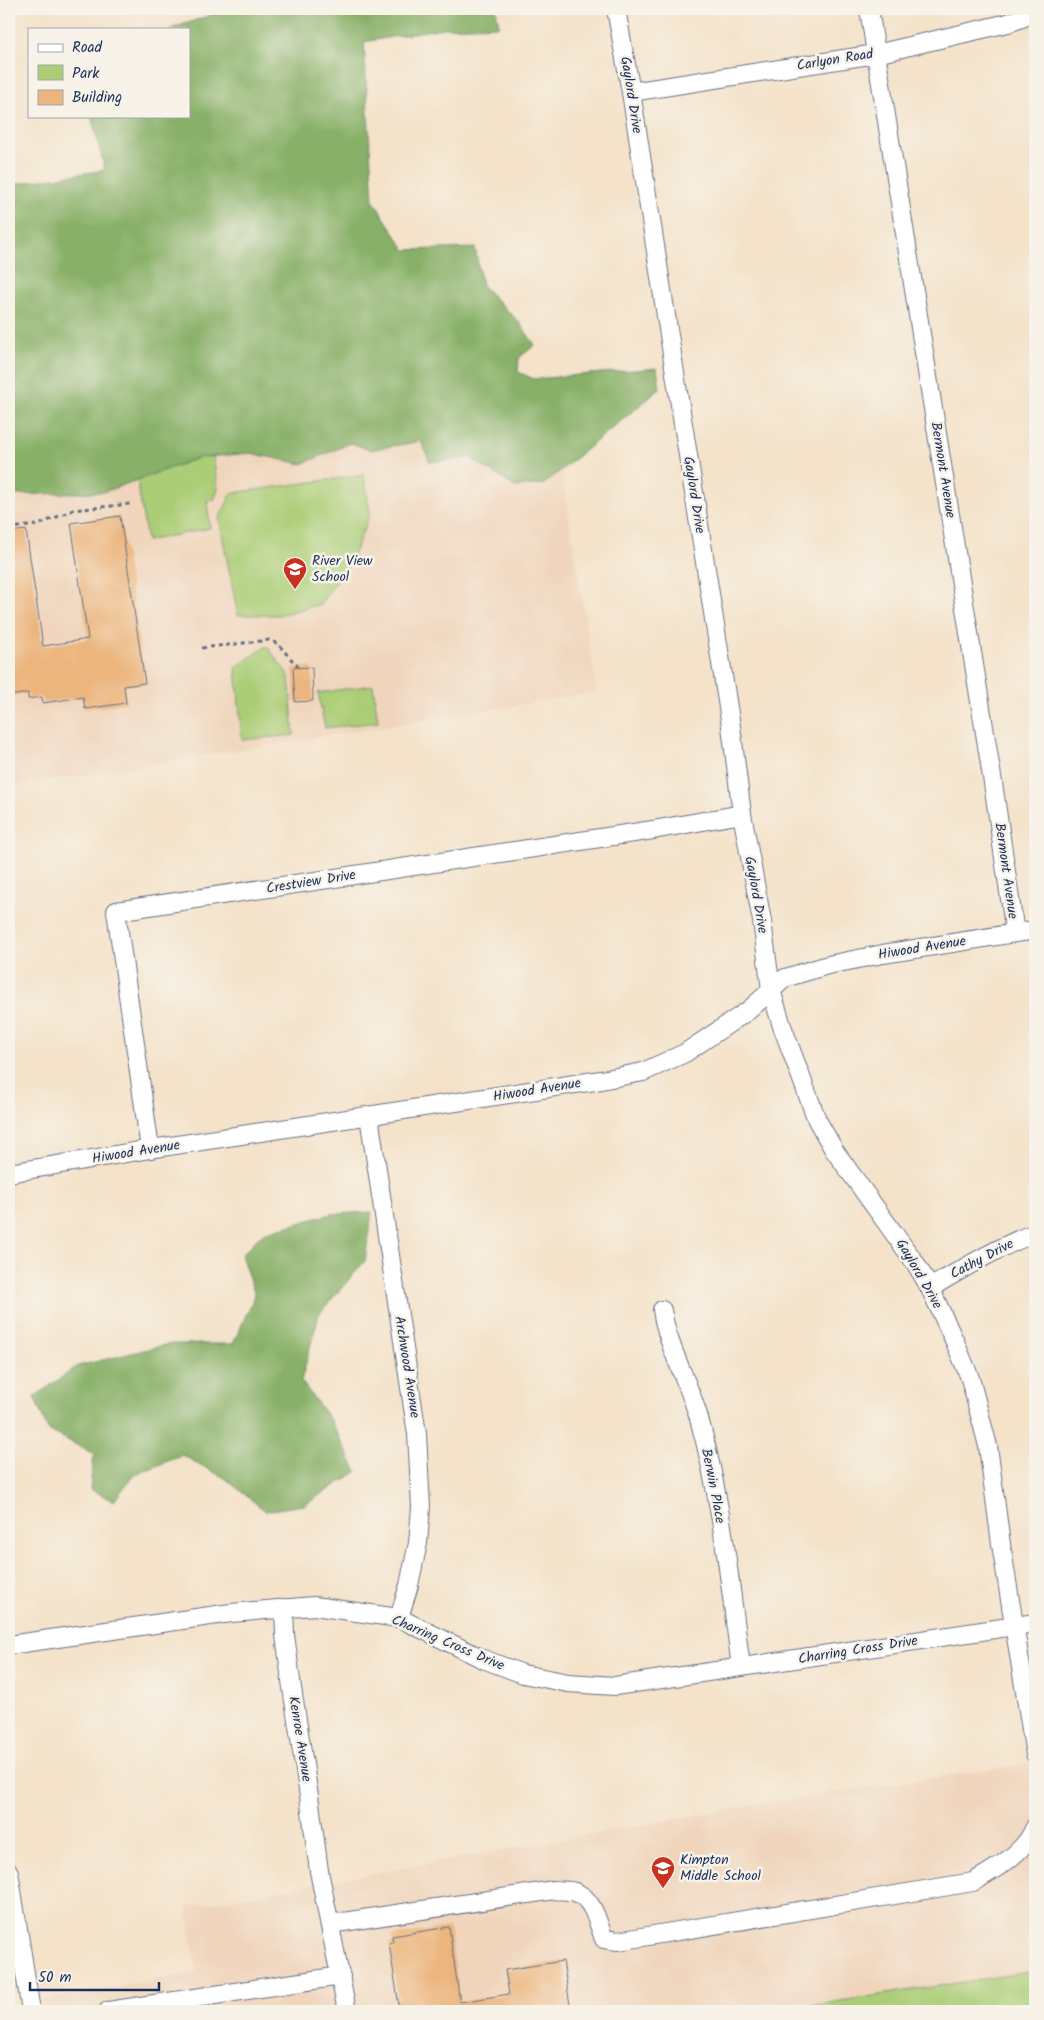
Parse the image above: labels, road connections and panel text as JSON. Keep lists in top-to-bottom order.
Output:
{
  "streets": {
    "street": [
      "Carlyon Road",
      "Gaylord Drive",
      "Bermont Avenue",
      "Crestview Drive",
      "Hiwood Avenue",
      "Cathy Drive",
      "Archwood Avenue",
      "Berwin Place",
      "Charring Cross Drive",
      "Kenroe Avenue"
    ]
  },
  "crossings": [
    ["Carlyon Road", "Gaylord Drive"],
    ["Carlyon Road", "Bermont Avenue"],
    ["Gaylord Drive", "Crestview Drive"],
    ["Gaylord Drive", "Hiwood Avenue"],
    ["Gaylord Drive", "Cathy Drive"],
    ["Gaylord Drive", "Charring Cross Drive"],
    ["Bermont Avenue", "Hiwood Avenue"],
    ["Crestview Drive", "Hiwood Avenue"],
    ["Hiwood Avenue", "Archwood Avenue"],
    ["Archwood Avenue", "Charring Cross Drive"],
    ["Berwin Place", "Charring Cross Drive"],
    ["Charring Cross Drive", "Kenroe Avenue"]
  ],
  "places": {
    "school or university": ["River View School", "Kimpton Middle School"]
  },
  "legend": ["Road", "Park", "Building"],
  "scale_bar": "50 m"
}
